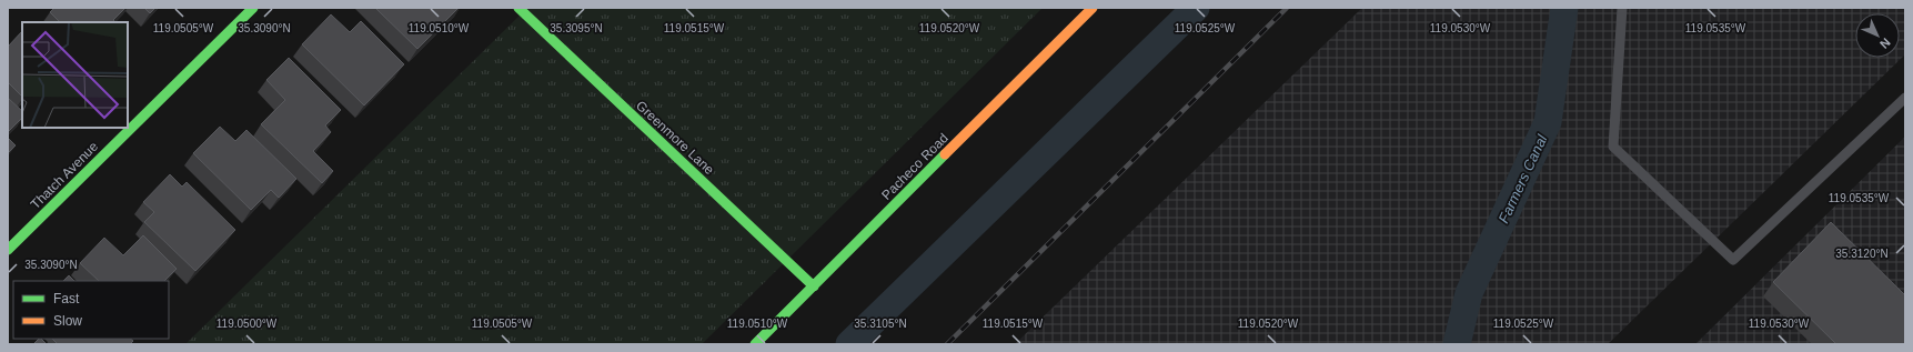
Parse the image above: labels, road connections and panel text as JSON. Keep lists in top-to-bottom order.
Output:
{
  "streets": {
    "street": ["Greenmore Lane", "Pacheco Road", "Thatch Avenue"]
  },
  "crossings": [
    ["Greenmore Lane", "Pacheco Road"]
  ],
  "water": ["Farmers Canal"],
  "legend": ["Fast", "Slow"],
  "north": "bottom right",
  "coordinates": [
    "119.0505°W",
    "35.3090°N",
    "119.0510°W",
    "35.3095°N",
    "119.0515°W",
    "119.0520°W",
    "119.0525°W",
    "119.0530°W",
    "119.0535°W",
    "35.3120°N",
    "119.0500°W",
    "35.3105°N"
  ]
}
